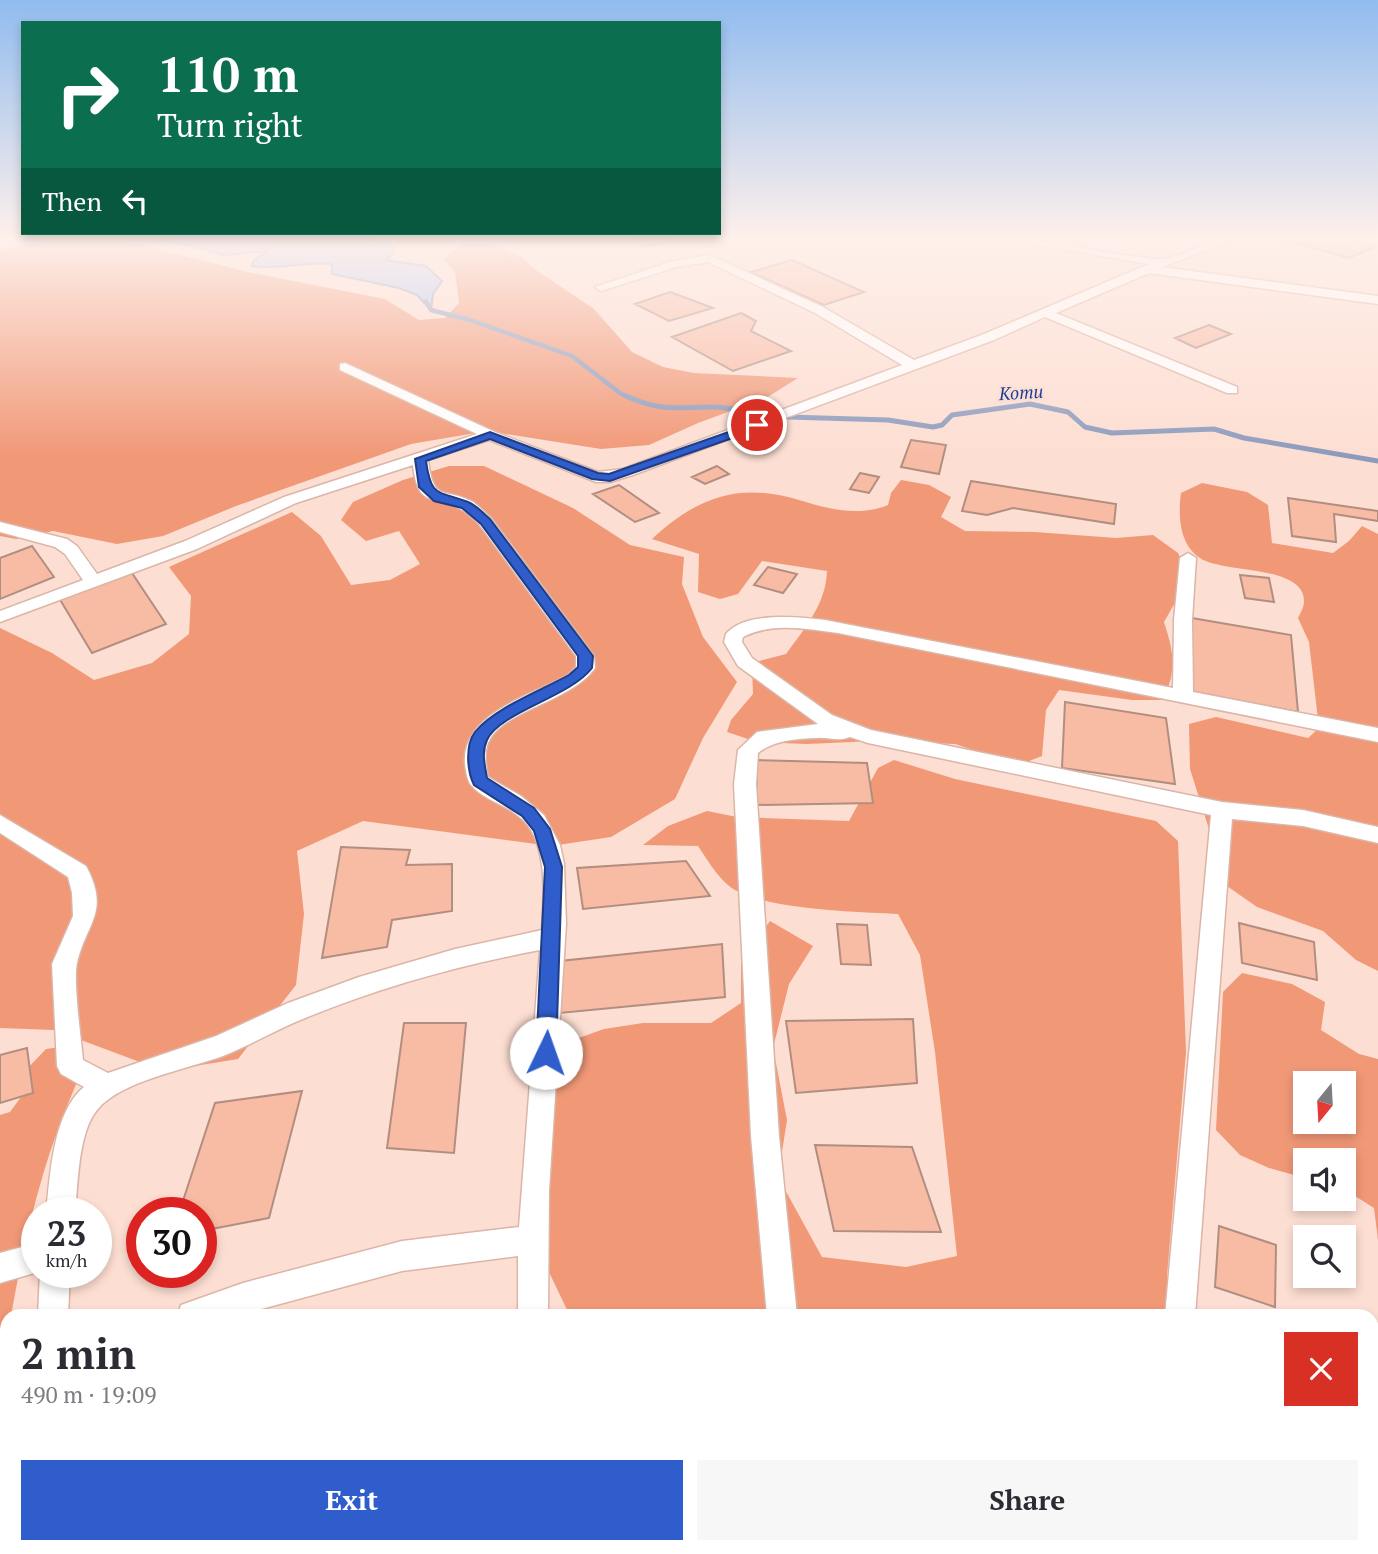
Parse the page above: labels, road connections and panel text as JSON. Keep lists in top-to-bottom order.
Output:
{
  "water": ["Komu"],
  "north": "bottom",
  "page": {
    "turn": ["110 m", "Turn right"],
    "then": "Then",
    "speed": "23 km/h",
    "limit": "30",
    "heading": ["2 min", "490 m · 19:09"],
    "buttons": ["Exit", "Share"]
  }
}
